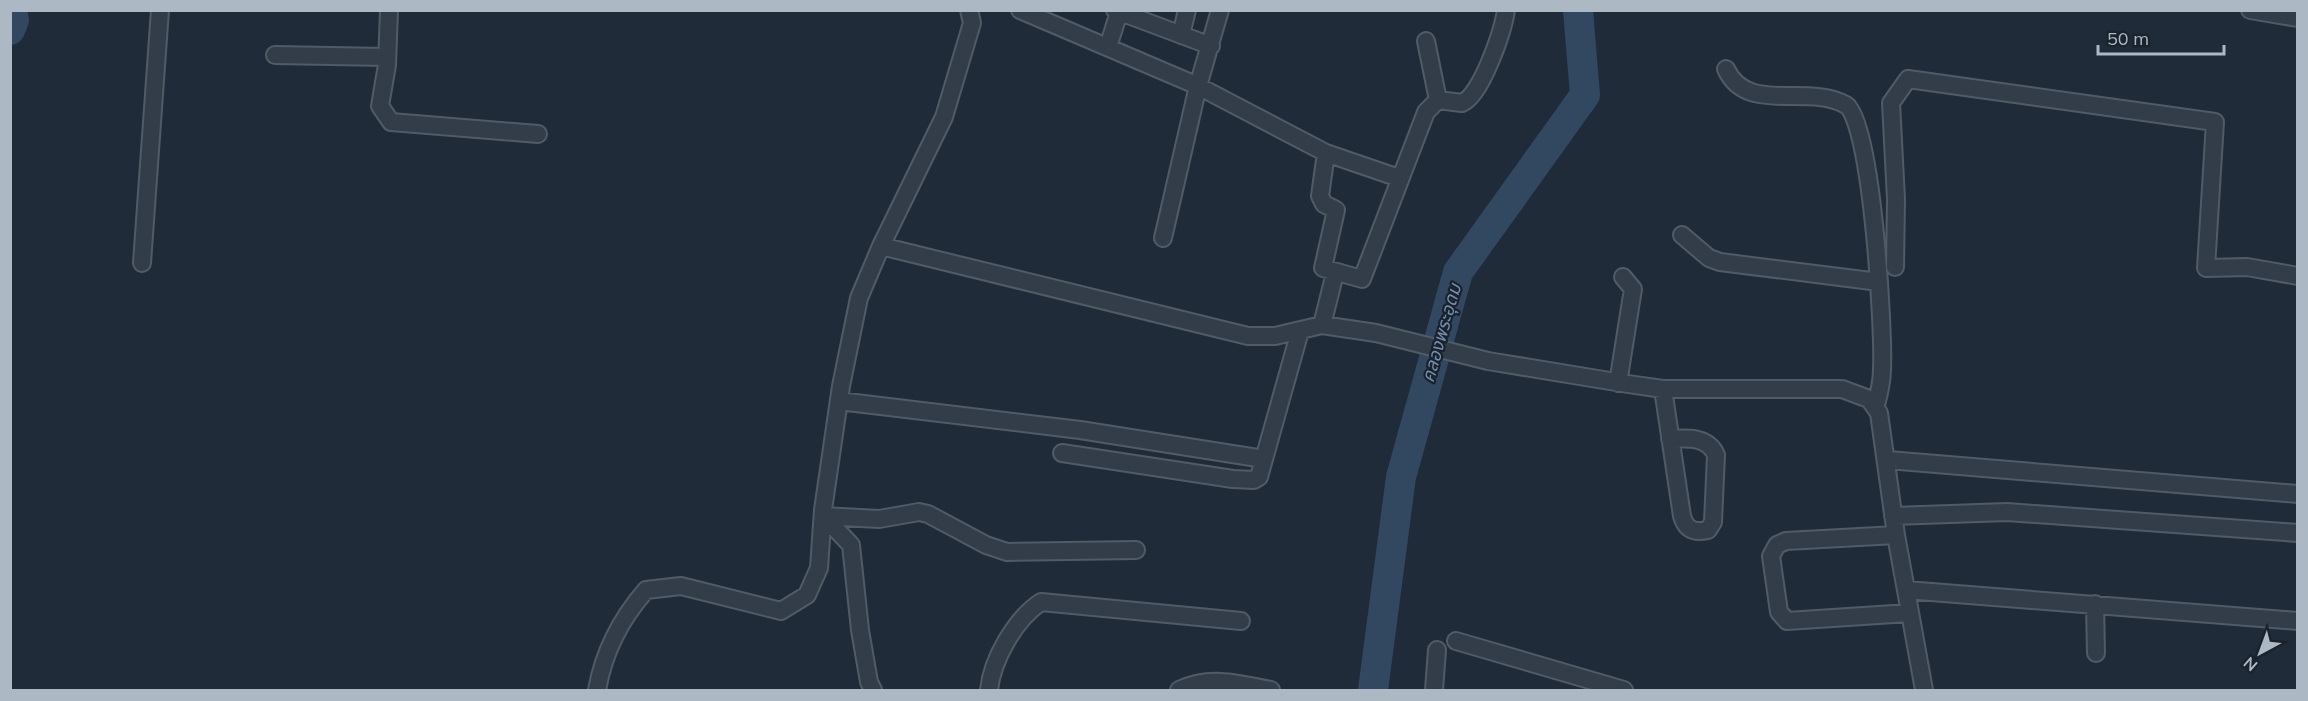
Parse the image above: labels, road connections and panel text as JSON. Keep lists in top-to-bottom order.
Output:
{
  "water": ["คลองพระอุดม"],
  "scale_bar": "50 m",
  "north": "bottom left"
}
